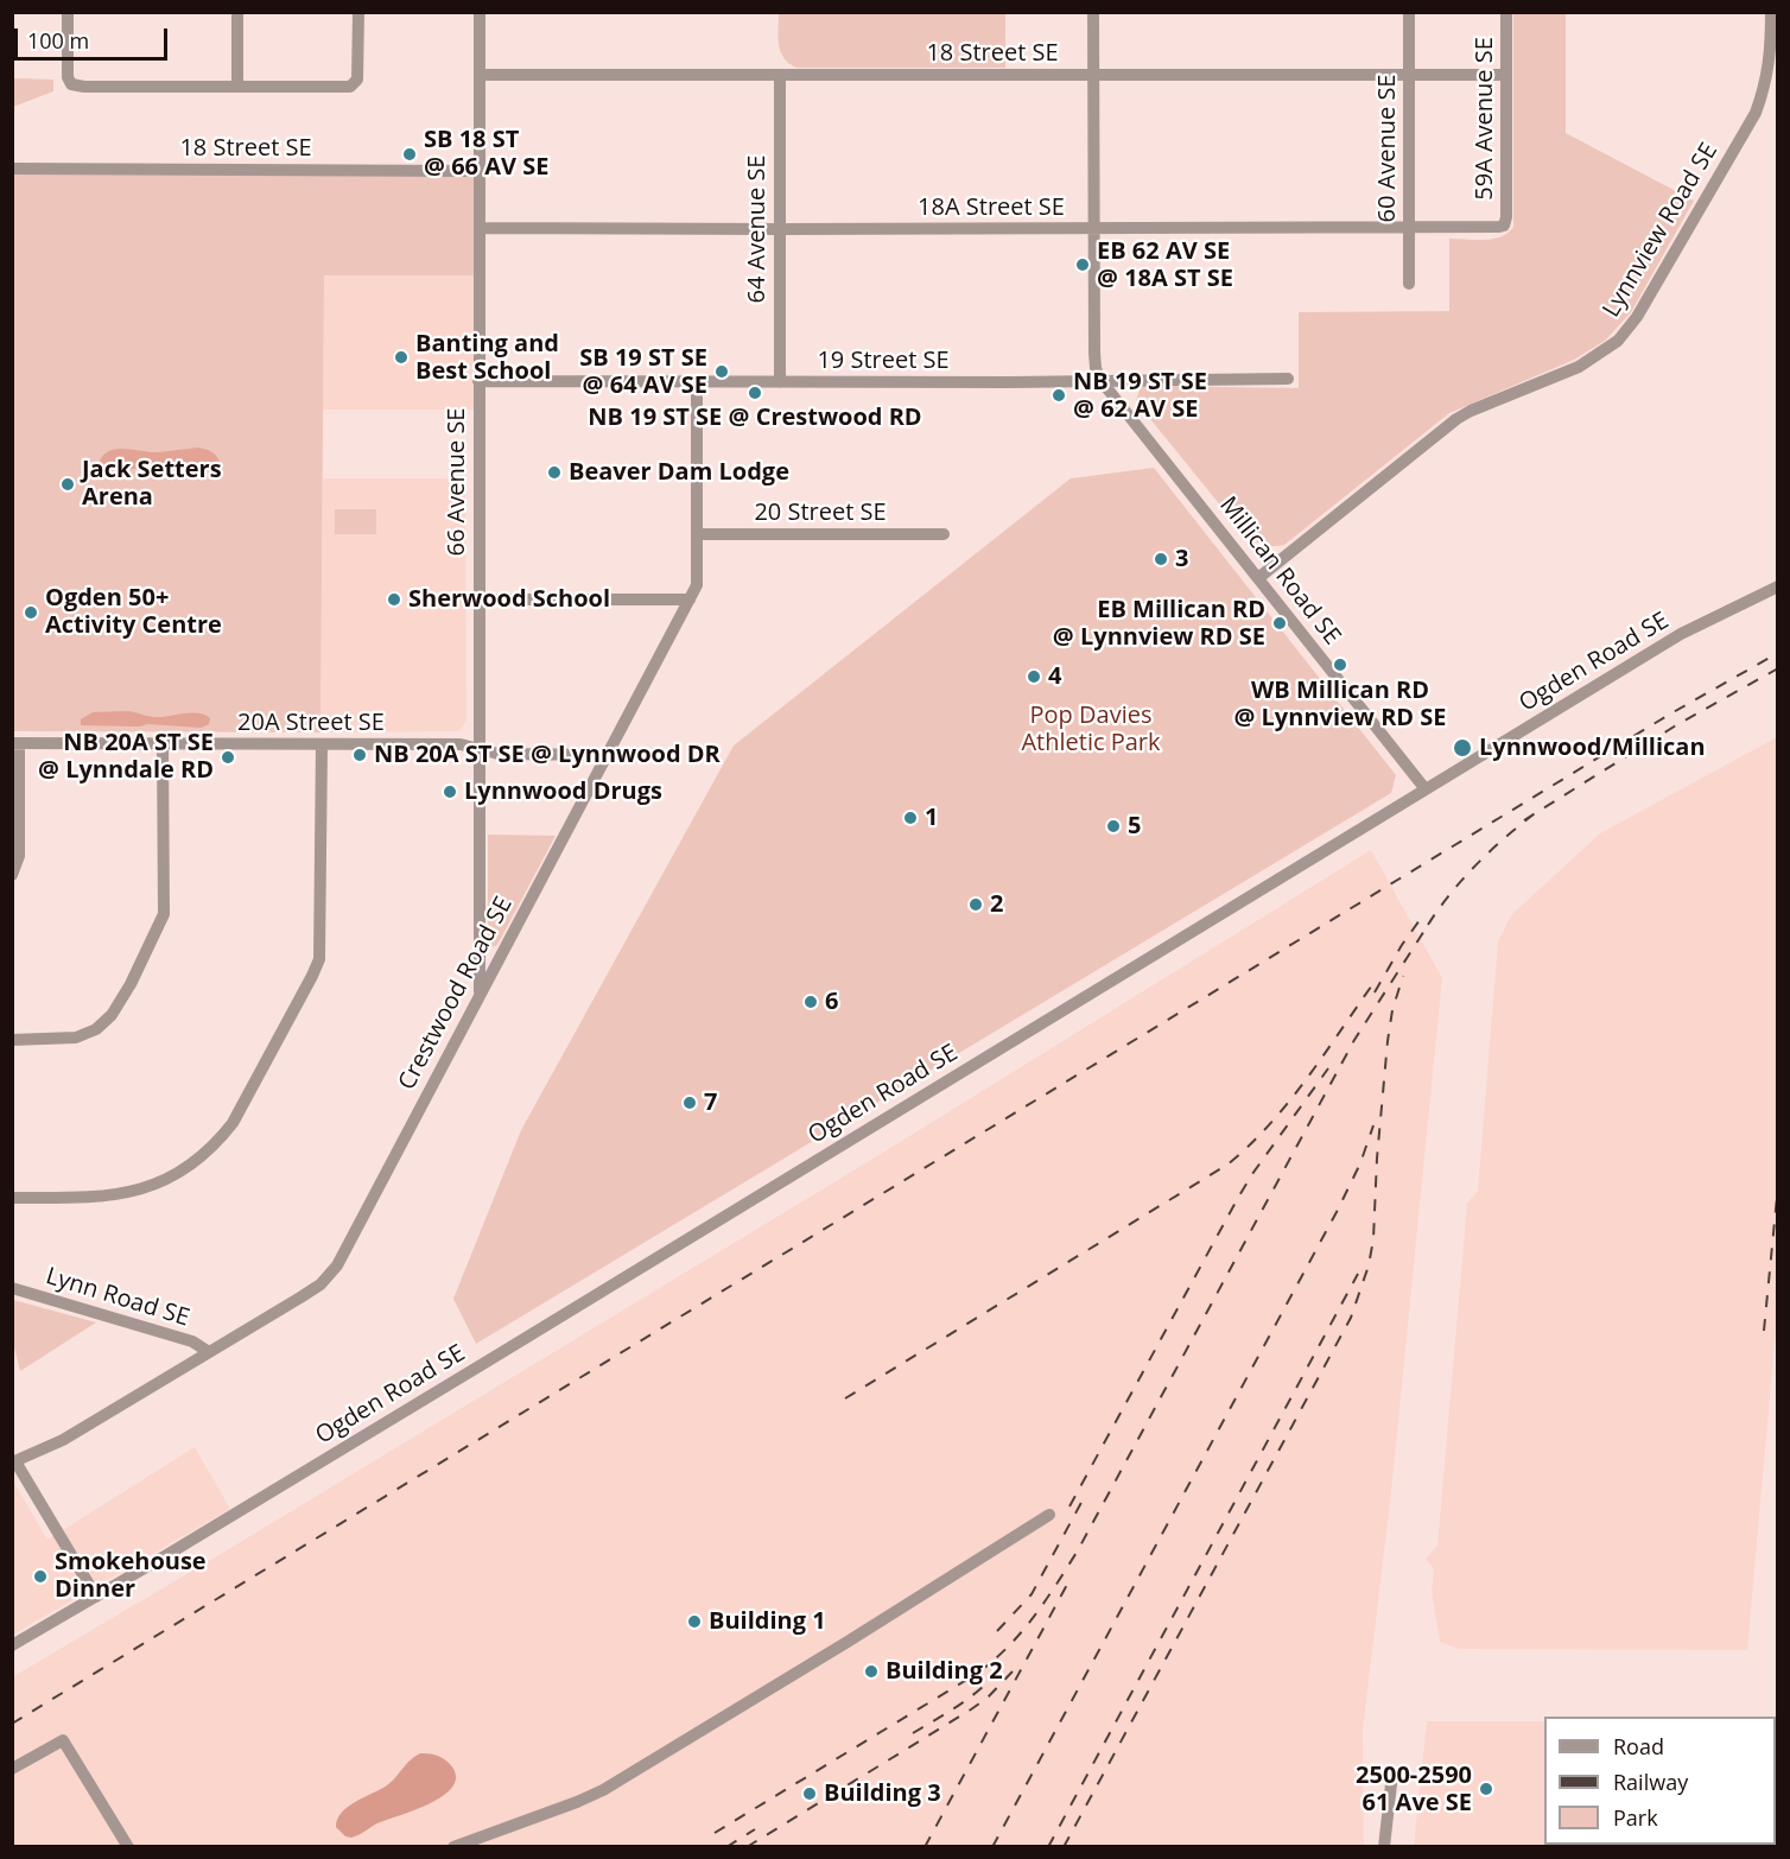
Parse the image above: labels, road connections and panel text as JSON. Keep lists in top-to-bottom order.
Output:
{
  "streets": {
    "street": [
      "18 Street SE",
      "59A Avenue SE",
      "60 Avenue SE",
      "18A Street SE",
      "64 Avenue SE",
      "Lynnview Road SE",
      "19 Street SE",
      "66 Avenue SE",
      "20 Street SE",
      "Millican Road SE",
      "Ogden Road SE",
      "20A Street SE",
      "Crestwood Road SE",
      "Lynn Road SE"
    ]
  },
  "crossings": [
    ["18 Street SE", "59A Avenue SE"],
    ["18 Street SE", "60 Avenue SE"],
    ["18 Street SE", "64 Avenue SE"],
    ["18 Street SE", "66 Avenue SE"],
    ["59A Avenue SE", "18A Street SE"],
    ["60 Avenue SE", "18A Street SE"],
    ["18A Street SE", "64 Avenue SE"],
    ["18A Street SE", "66 Avenue SE"],
    ["64 Avenue SE", "19 Street SE"],
    ["Lynnview Road SE", "Millican Road SE"],
    ["19 Street SE", "66 Avenue SE"],
    ["19 Street SE", "Millican Road SE"],
    ["19 Street SE", "Crestwood Road SE"],
    ["66 Avenue SE", "20A Street SE"],
    ["66 Avenue SE", "Crestwood Road SE"],
    ["20 Street SE", "Crestwood Road SE"],
    ["Millican Road SE", "Ogden Road SE"],
    ["20A Street SE", "Crestwood Road SE"],
    ["Crestwood Road SE", "Lynn Road SE"]
  ],
  "parks": ["Pop Davies Athletic Park"],
  "places": [
    "SB 18 ST @ 66 AV SE",
    "EB 62 AV SE @ 18A ST SE",
    "Banting and Best School",
    "SB 19 ST SE @ 64 AV SE",
    "NB 19 ST SE @ Crestwood RD",
    "NB 19 ST SE @ 62 AV SE",
    "Beaver Dam Lodge",
    "Jack Setters Arena",
    "3",
    "Sherwood School",
    "Ogden 50+ Activity Centre",
    "EB Millican RD @ Lynnview RD SE",
    "WB Millican RD @ Lynnview RD SE",
    "4",
    "Lynnwood/Millican",
    "NB 20A ST SE @ Lynnwood DR",
    "NB 20A ST SE @ Lynndale RD",
    "Lynnwood Drugs",
    "1",
    "5",
    "2",
    "6",
    "7",
    "Smokehouse Dinner",
    "Building 1",
    "Building 2",
    "2500-2590 61 Ave SE",
    "Building 3"
  ],
  "legend": ["Road", "Railway", "Park"],
  "scale_bar": "100 m"
}
